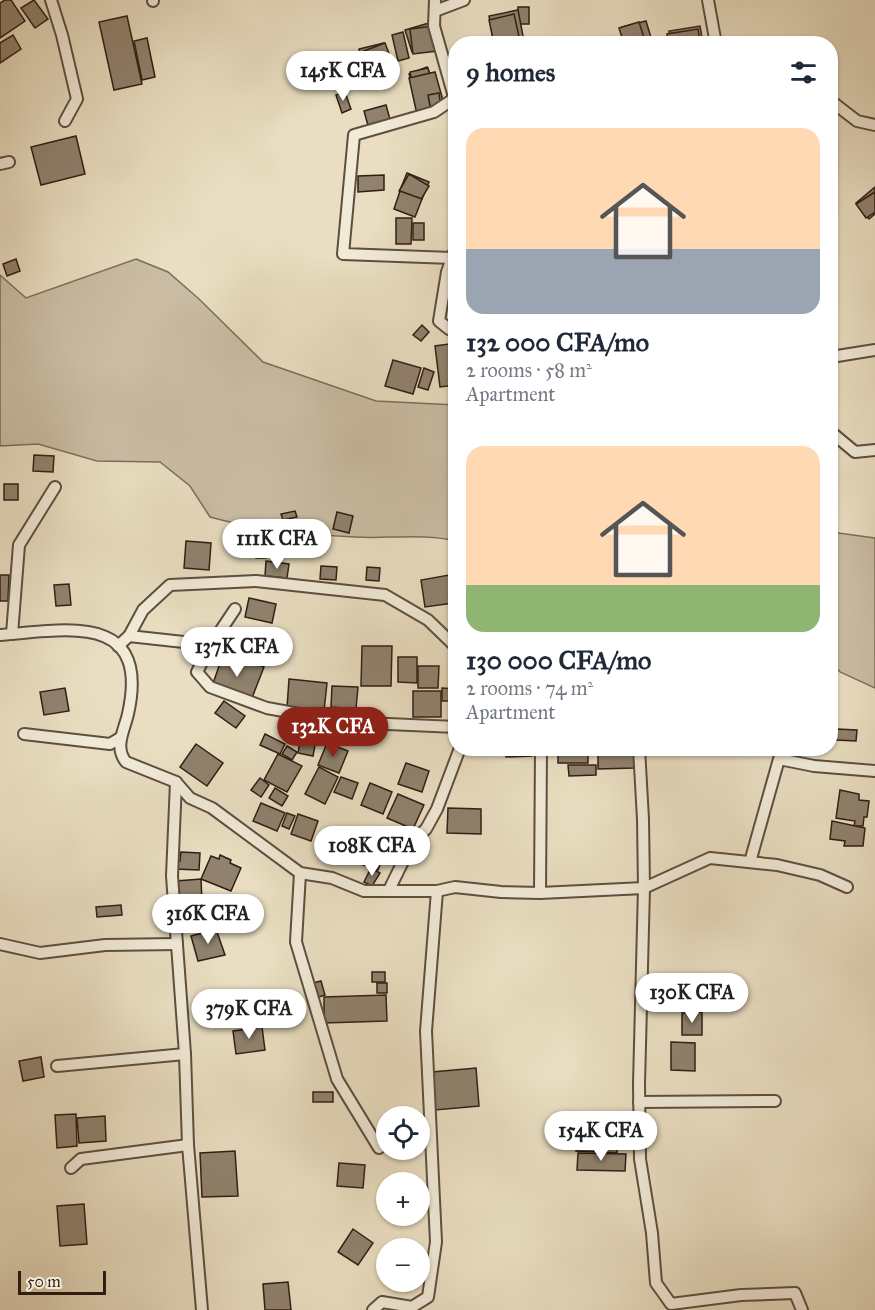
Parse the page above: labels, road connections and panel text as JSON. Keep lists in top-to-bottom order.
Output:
{
  "scale_bar": "50 m",
  "page": {
    "heading": "9 homes",
    "price": [
      "145K CFA",
      "111K CFA",
      "137K CFA",
      "132K CFA",
      "108K CFA",
      "316K CFA",
      "130K CFA",
      "379K CFA",
      "154K CFA"
    ],
    "list": [
      {
        "name": "132 000 CFA/mo",
        "note": "2 rooms · 58 m² · Apartment"
      },
      {
        "name": "130 000 CFA/mo",
        "note": "2 rooms · 74 m² · Apartment"
      }
    ],
    "map_buttons": ["+", "−"],
    "scale": "50 m"
  }
}
